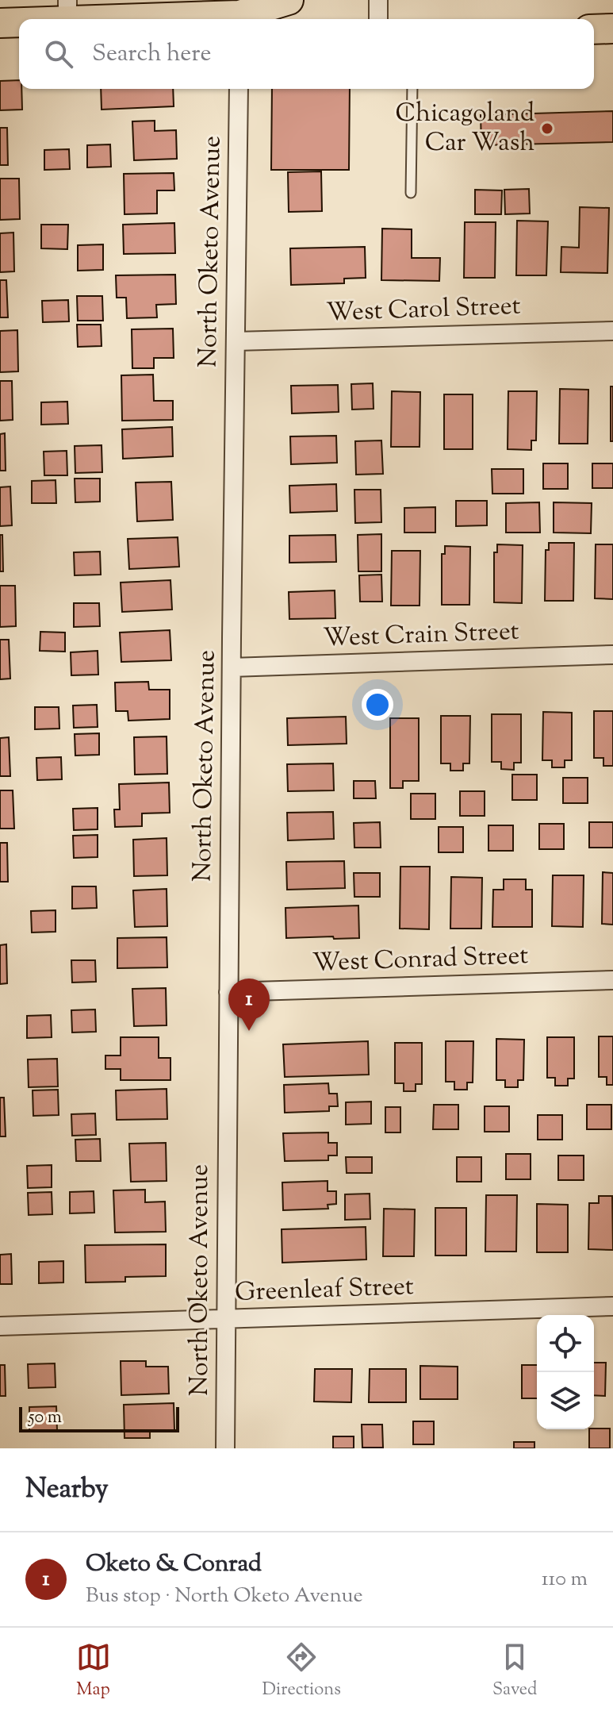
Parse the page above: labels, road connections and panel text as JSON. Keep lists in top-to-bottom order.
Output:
{
  "streets": {
    "street": [
      "North Oketo Avenue",
      "West Carol Street",
      "West Crain Street",
      "West Conrad Street",
      "Greenleaf Street"
    ]
  },
  "crossings": [
    ["North Oketo Avenue", "West Carol Street"],
    ["North Oketo Avenue", "West Crain Street"],
    ["North Oketo Avenue", "West Conrad Street"],
    ["North Oketo Avenue", "Greenleaf Street"]
  ],
  "places": ["Chicagoland Car Wash"],
  "scale_bar": "50 m",
  "page": {
    "search": "Search here",
    "pins": "1",
    "scale": "50 m",
    "heading": "Nearby",
    "list": [
      {
        "mark": "1",
        "name": "Oketo & Conrad",
        "note": "Bus stop · North Oketo Avenue",
        "value": "110 m"
      }
    ],
    "nav": ["Map", "Directions", "Saved"]
  }
}
